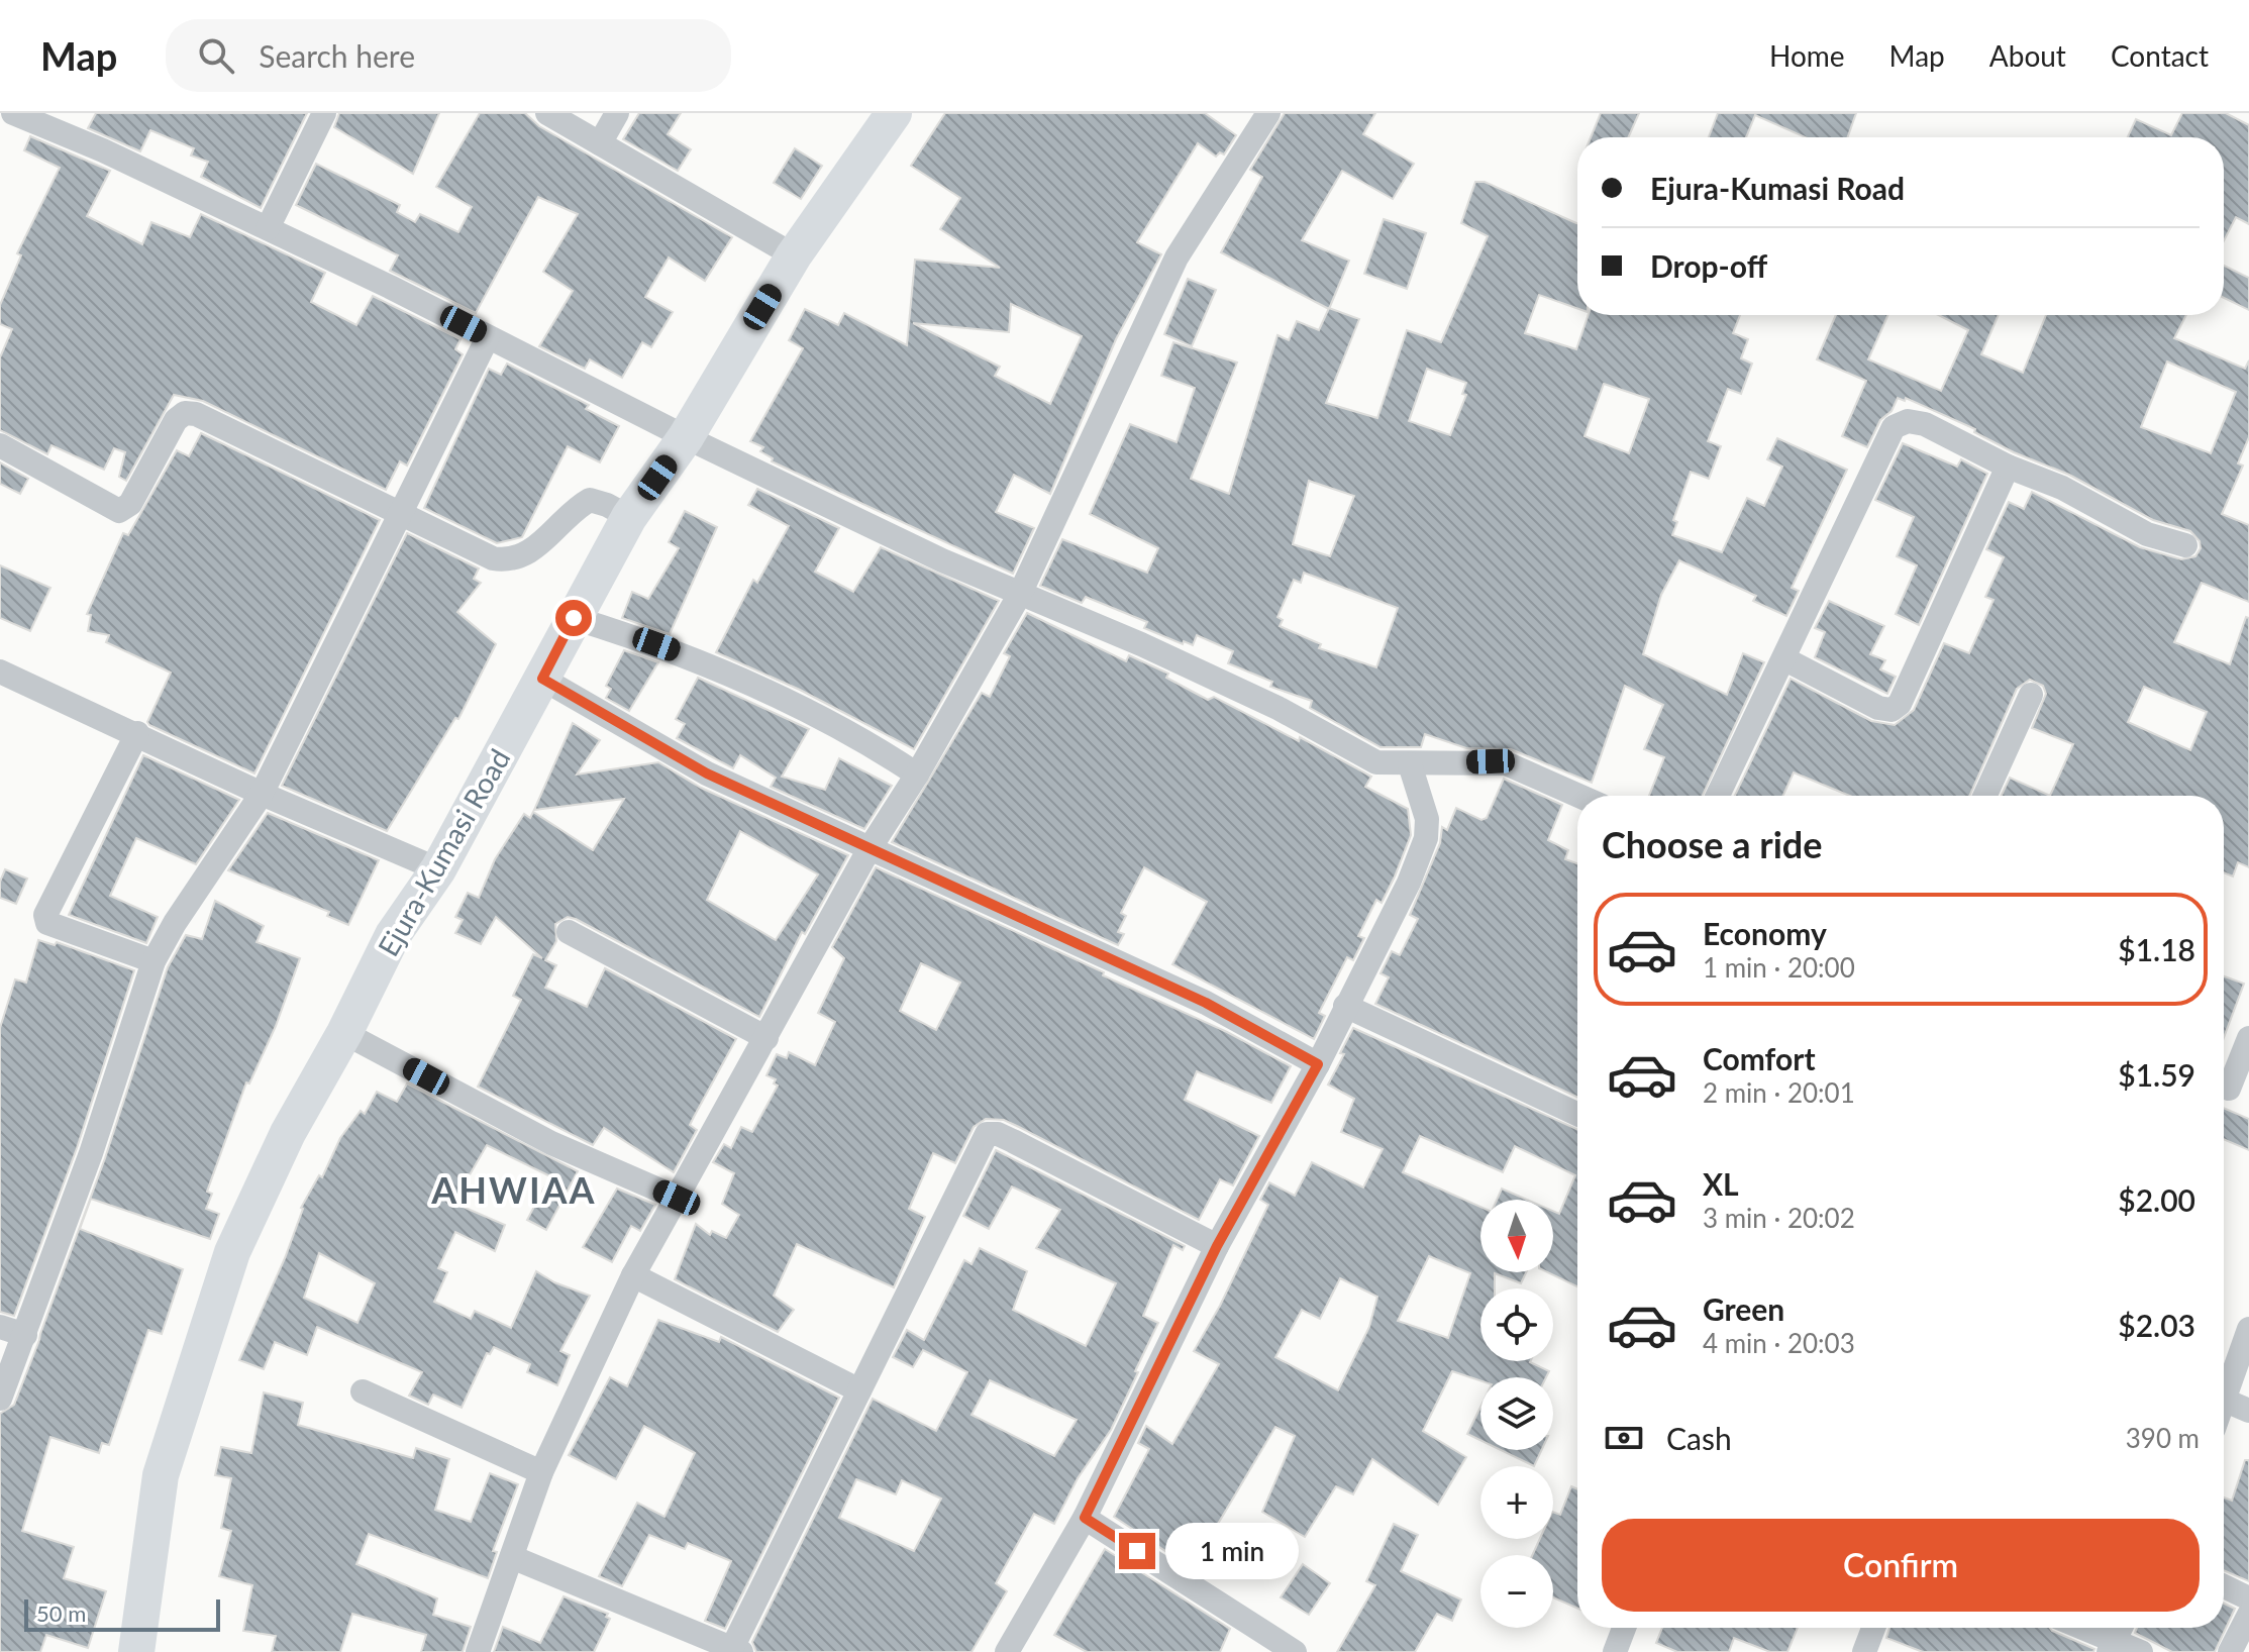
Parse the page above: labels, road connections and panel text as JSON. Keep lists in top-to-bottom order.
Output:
{
  "streets": {
    "main road": ["Ejura-Kumasi Road"]
  },
  "districts": ["AHWIAA"],
  "scale_bar": "50 m",
  "north": "bottom",
  "page": {
    "header": "Map",
    "search": "Search here",
    "nav": [
      "Home",
      "Map",
      "About",
      "Contact"
    ],
    "banner": ["Ejura-Kumasi Road", "Drop-off"],
    "heading": "Choose a ride",
    "list": [
      {
        "name": "Economy",
        "note": "1 min · 20:00",
        "value": "$1.18"
      },
      {
        "name": "Comfort",
        "note": "2 min · 20:01",
        "value": "$1.59"
      },
      {
        "name": "XL",
        "note": "3 min · 20:02",
        "value": "$2.00"
      },
      {
        "name": "Green",
        "note": "4 min · 20:03",
        "value": "$2.03"
      }
    ],
    "map_buttons": ["+", "−"],
    "pay": ["Cash", "390 m"],
    "buttons": "Confirm",
    "bubble": "1 min",
    "scale": "50 m"
  }
}
